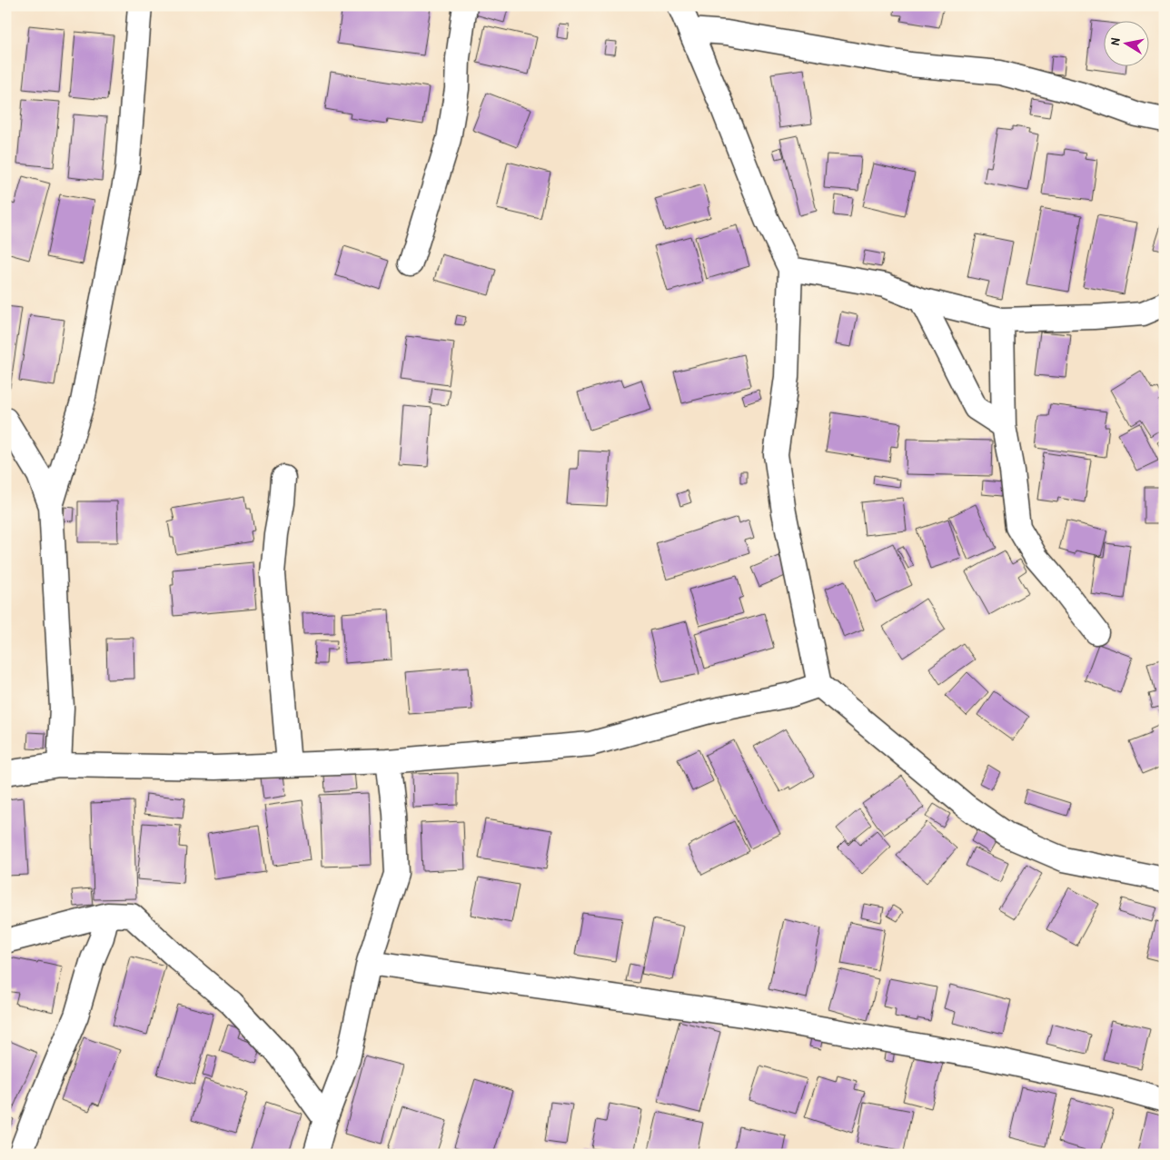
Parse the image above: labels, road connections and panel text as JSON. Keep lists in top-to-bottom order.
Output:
{
  "north": "left"
}
